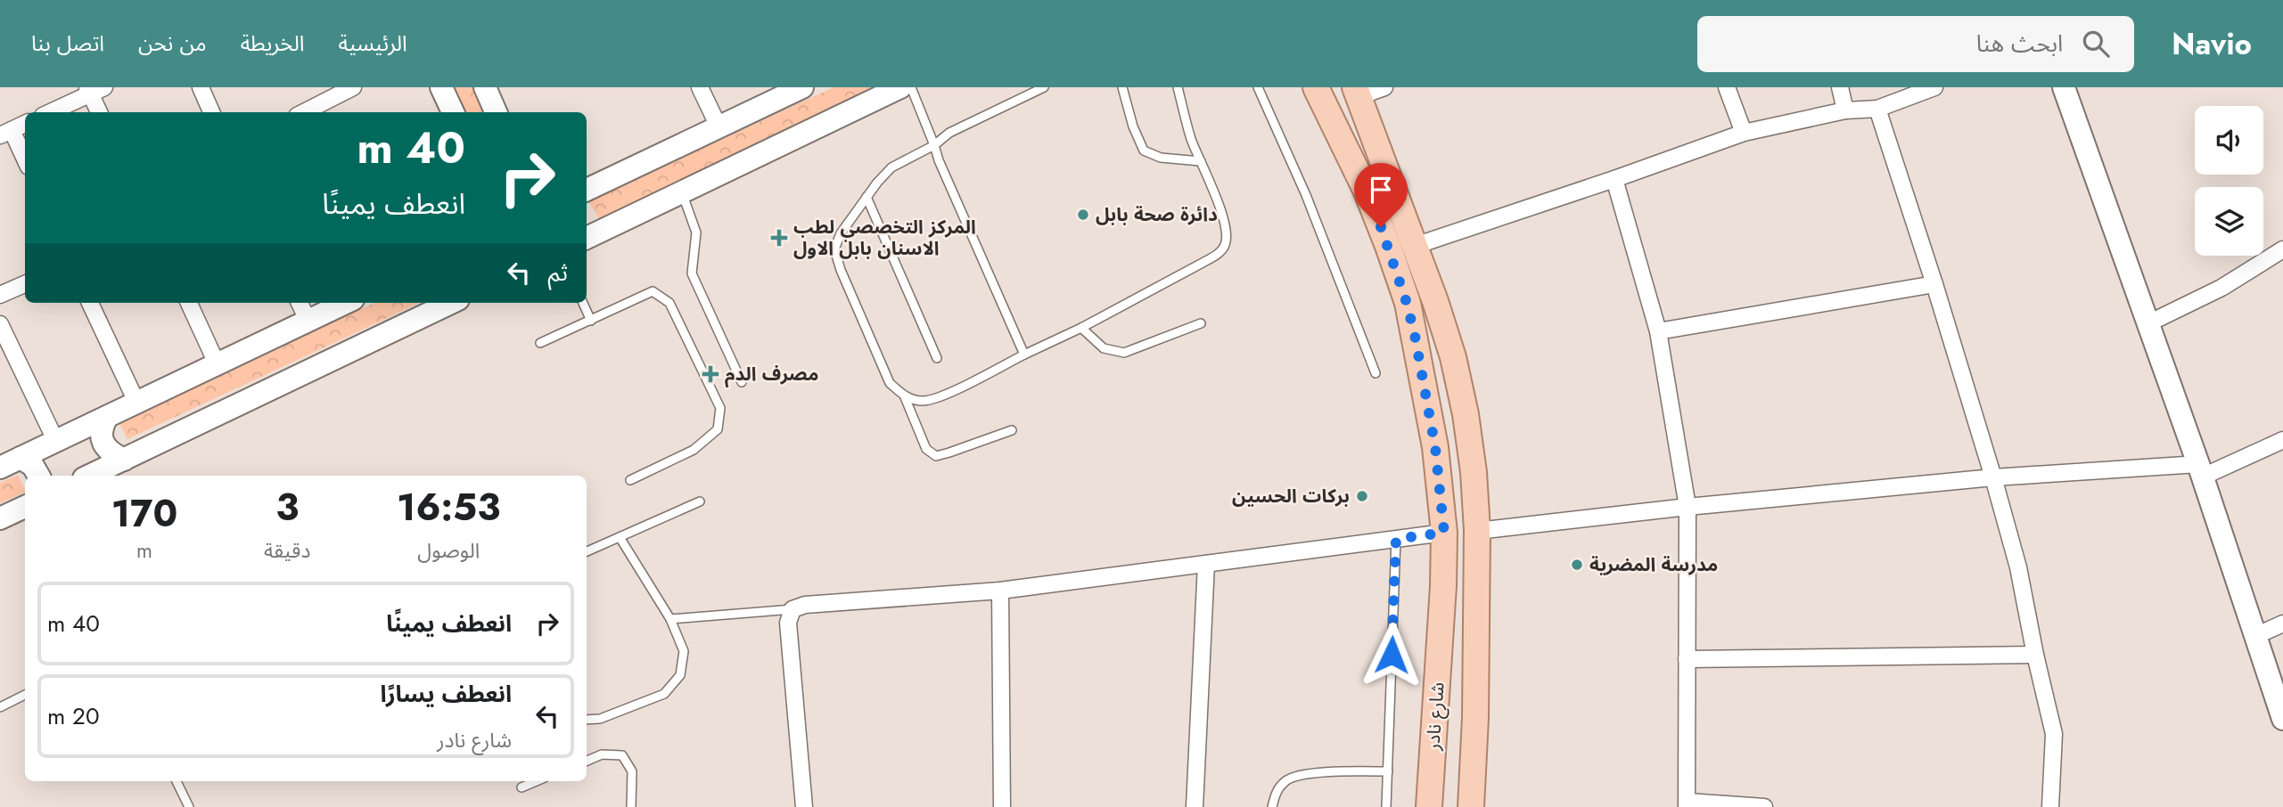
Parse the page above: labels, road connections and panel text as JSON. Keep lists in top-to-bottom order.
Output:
{
  "streets": {
    "main road": ["شارع نادر"]
  },
  "places": {
    "other": ["دائرة صحة بابل", "بركات الحسين", "مدرسة المضرية"],
    "health": ["المركز التخصصي لطب الاسنان بابل الاول", "مصرف الدم"]
  },
  "page": {
    "header": "Navio",
    "search": "ابحث هنا",
    "nav": [
      "الرئيسية",
      "الخريطة",
      "من نحن",
      "اتصل بنا"
    ],
    "turn": ["40 m", "انعطف يمينًا"],
    "then": "ثم",
    "eta": [
      "16:53",
      "الوصول",
      "3",
      "دقيقة",
      "170",
      "m"
    ],
    "list": [
      {
        "name": "انعطف يمينًا",
        "value": "40 m"
      },
      {
        "name": "انعطف يسارًا",
        "note": "شارع نادر",
        "value": "20 m"
      }
    ]
  }
}
